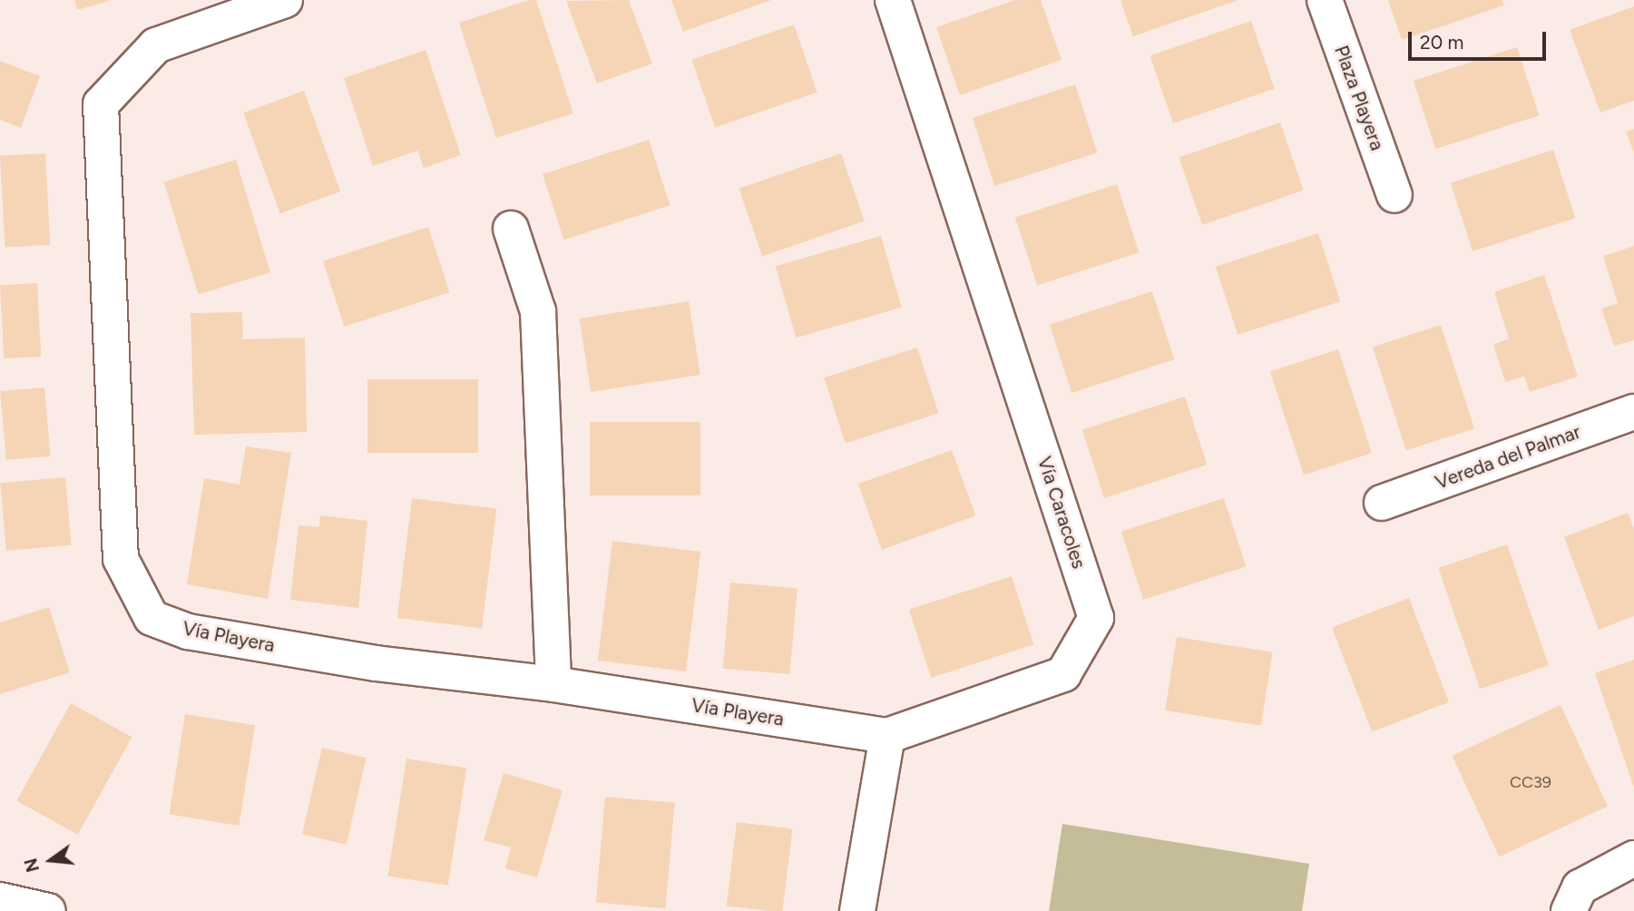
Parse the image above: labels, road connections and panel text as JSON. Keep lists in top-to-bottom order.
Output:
{
  "streets": {
    "street": [
      "Plaza Playera",
      "Vereda del Palmar",
      "Vía Caracoles",
      "Vía Playera"
    ]
  },
  "crossings": [
    ["Vía Caracoles", "Vía Playera"]
  ],
  "house_numbers": ["CC39"],
  "scale_bar": "20 m",
  "north": "left"
}
